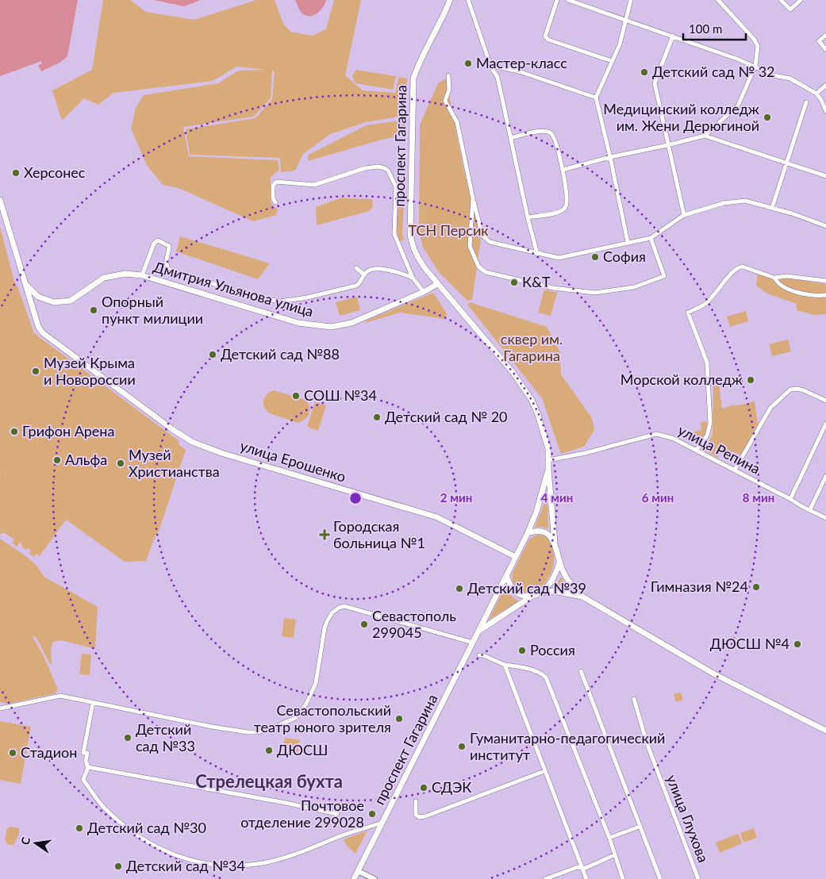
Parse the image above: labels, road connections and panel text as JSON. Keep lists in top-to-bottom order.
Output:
{
  "streets": {
    "main road": ["проспект Гагарина", "Дмитрия Ульянова улица", "улица Ерошенко"],
    "street": ["улица Репина", "улица Глухова"]
  },
  "crossings": [
    ["проспект Гагарина", "Дмитрия Ульянова улица"],
    ["проспект Гагарина", "улица Репина"],
    ["проспект Гагарина", "улица Ерошенко"],
    ["Дмитрия Ульянова улица", "улица Ерошенко"]
  ],
  "districts": ["Стрелецкая бухта"],
  "parks": ["ТСН Персик", "сквер им. Гагарина"],
  "places": {
    "other": [
      "Мастер-класс",
      "Детский сад № 32",
      "Медицинский колледж им. Жени Дерюгиной",
      "Херсонес",
      "София",
      "К&Т",
      "Опорный пункт милиции",
      "Детский сад №88",
      "Музей Крыма и Новороссии",
      "Морской колледж",
      "СОШ №34",
      "Детский сад № 20",
      "Грифон Арена",
      "Альфа",
      "Музей Христианства",
      "Гимназия №24",
      "Детский сад №39",
      "Севастополь 299045",
      "ДЮСШ №4",
      "Россия",
      "Севастопольский театр юного зрителя",
      "Детский сад №33",
      "Гуманитарно-педагогический институт",
      "ДЮСШ",
      "Стадион",
      "СДЭК",
      "Почтовое отделение 299028",
      "Детский сад №30",
      "Детский сад №34"
    ],
    "health": ["Городская больница №1"]
  },
  "scale_bar": "100 m",
  "north": "left",
  "rings": [
    "2 мин",
    "4 мин",
    "6 мин",
    "8 мин"
  ]
}
